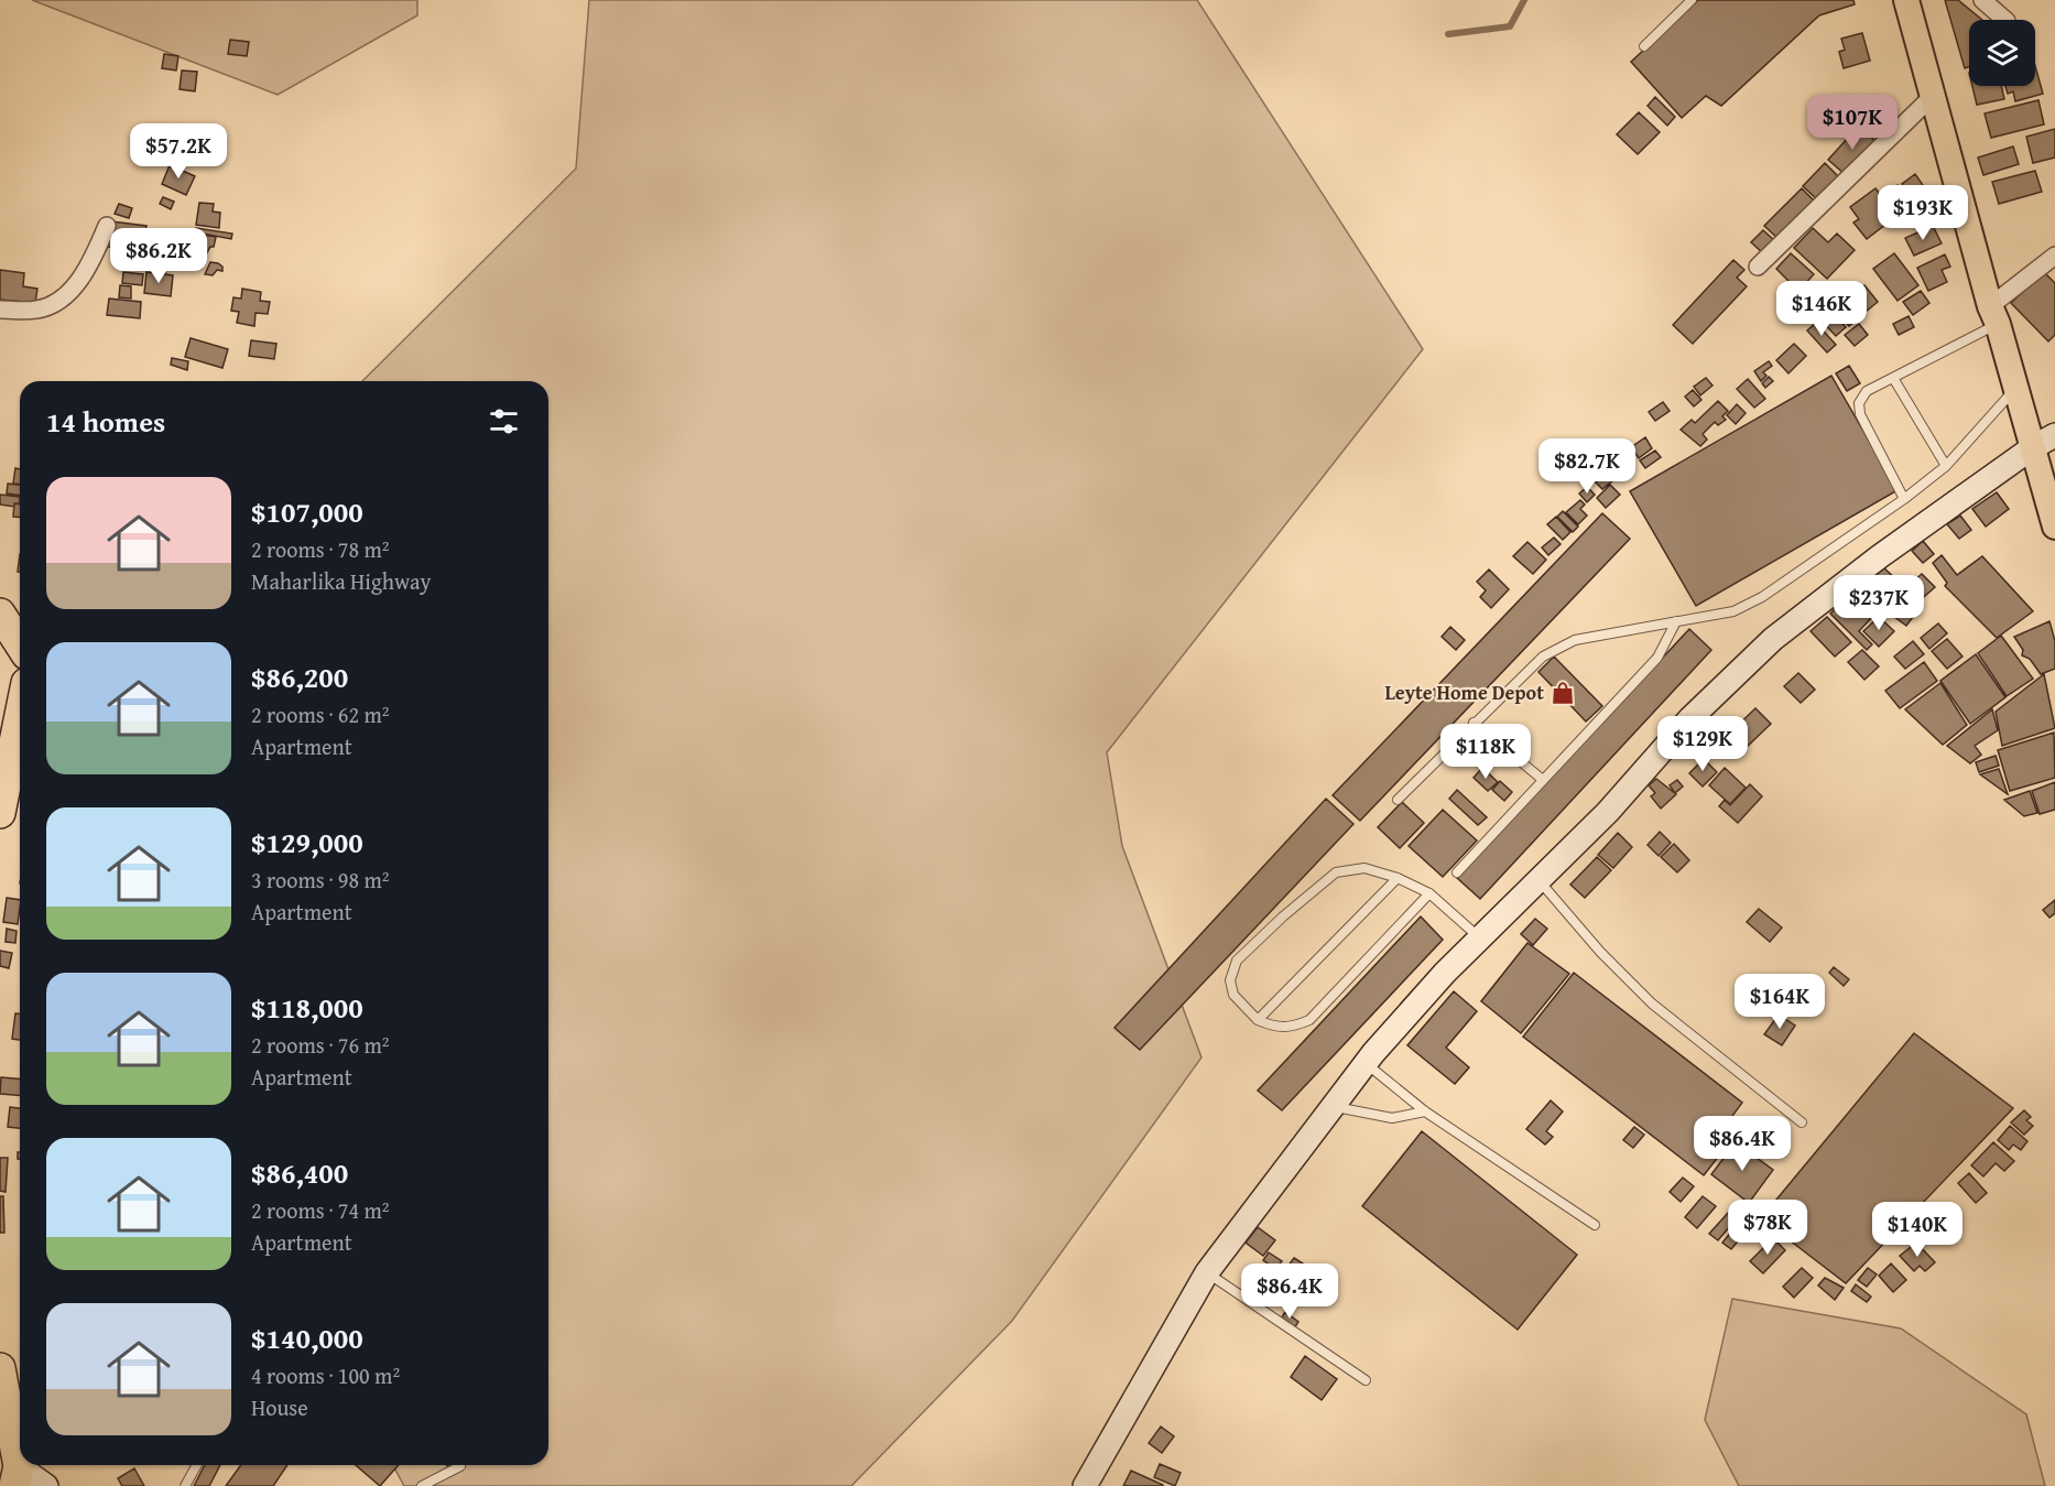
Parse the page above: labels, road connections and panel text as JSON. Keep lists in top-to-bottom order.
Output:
{
  "places": {
    "shop": ["Leyte Home Depot"]
  },
  "page": {
    "price": [
      "$107K",
      "$57.2K",
      "$193K",
      "$86.2K",
      "$146K",
      "$82.7K",
      "$237K",
      "$129K",
      "$118K",
      "$164K",
      "$86.4K",
      "$78K",
      "$140K",
      "$86.4K"
    ],
    "heading": "14 homes",
    "list": [
      {
        "name": "$107,000",
        "note": "2 rooms · 78 m² · Maharlika Highway"
      },
      {
        "name": "$86,200",
        "note": "2 rooms · 62 m² · Apartment"
      },
      {
        "name": "$129,000",
        "note": "3 rooms · 98 m² · Apartment"
      },
      {
        "name": "$118,000",
        "note": "2 rooms · 76 m² · Apartment"
      },
      {
        "name": "$86,400",
        "note": "2 rooms · 74 m² · Apartment"
      },
      {
        "name": "$140,000",
        "note": "4 rooms · 100 m² · House"
      }
    ]
  }
}
